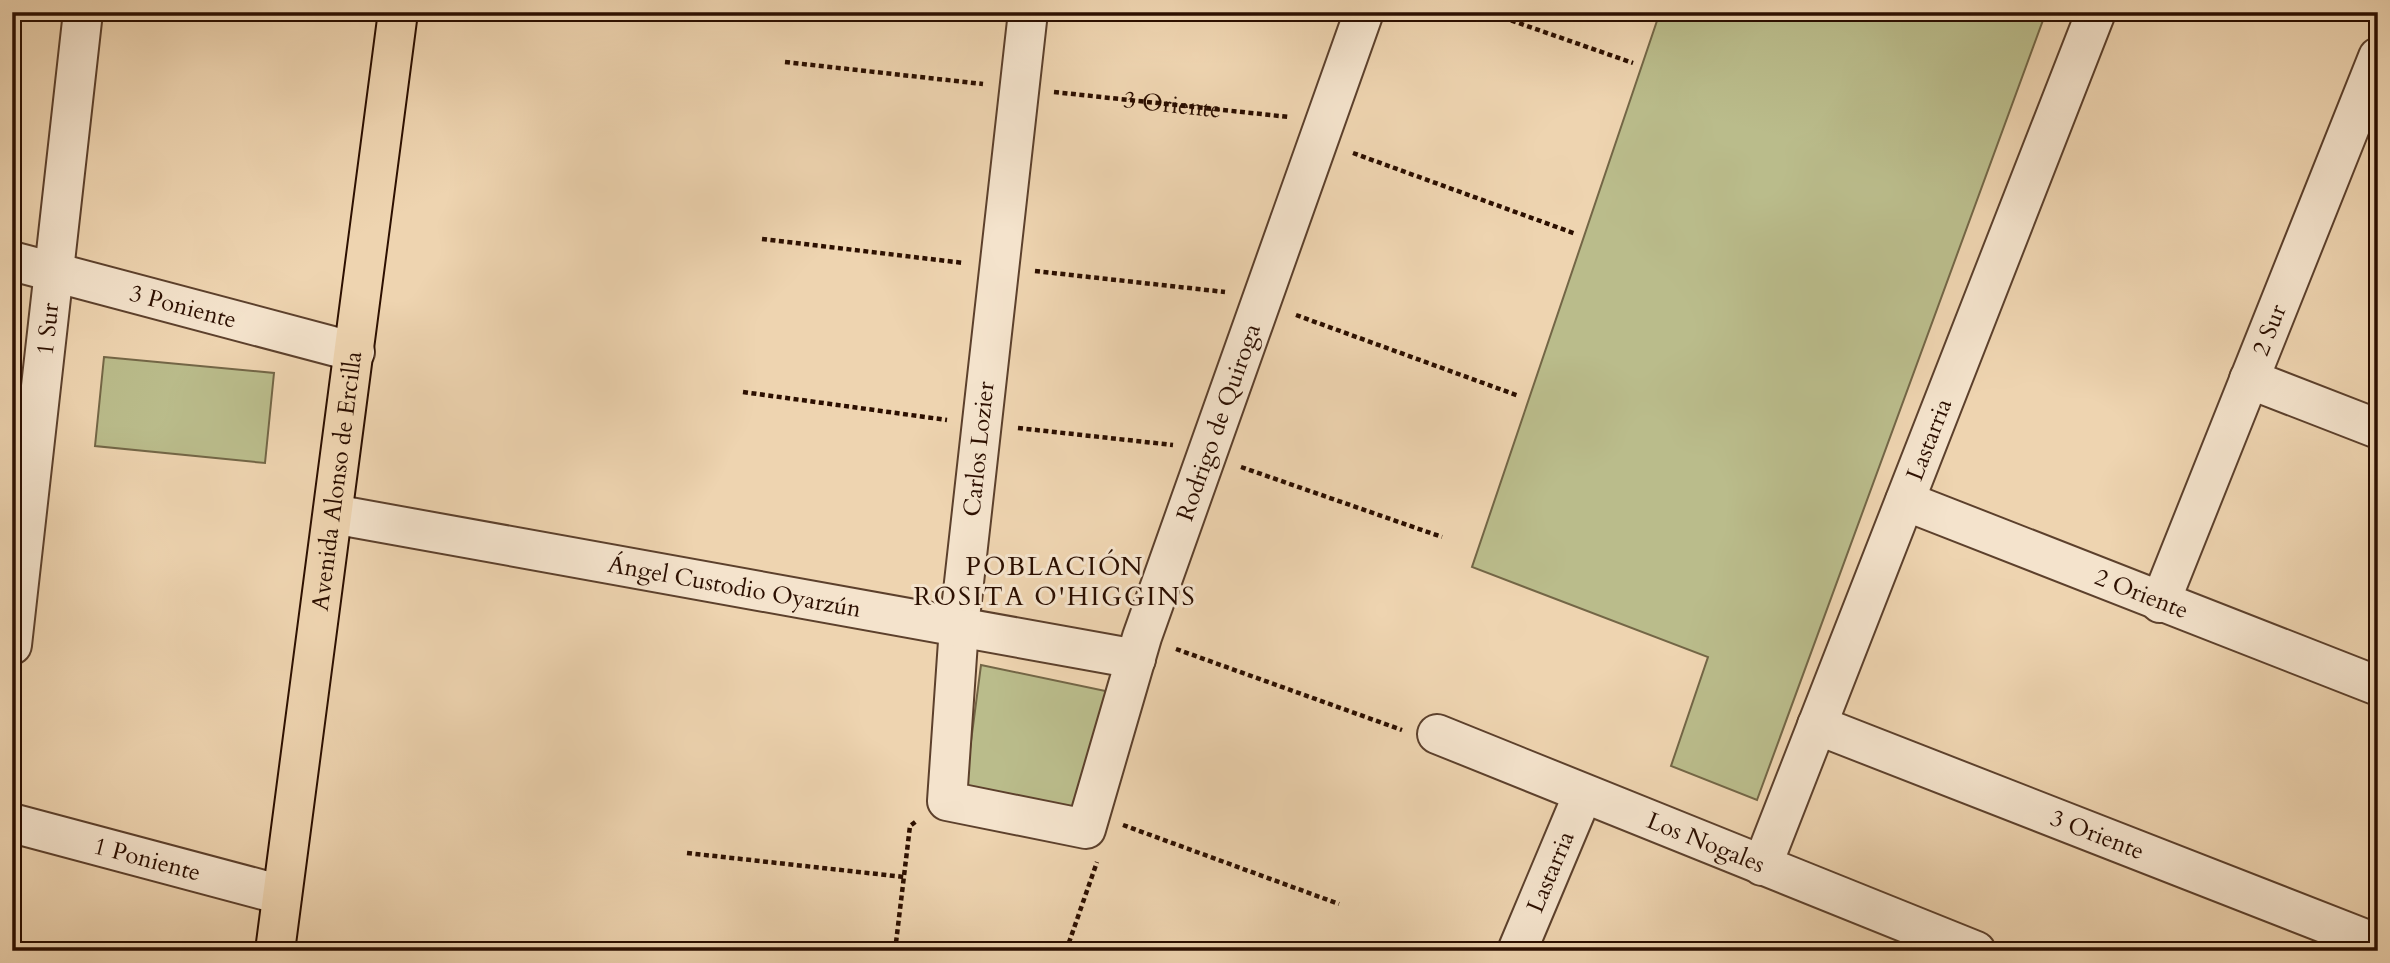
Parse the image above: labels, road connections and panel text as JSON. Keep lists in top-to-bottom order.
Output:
{
  "streets": {
    "main road": ["Avenida Alonso de Ercilla"],
    "street": [
      "3 Oriente",
      "3 Poniente",
      "1 Sur",
      "2 Sur",
      "Rodrigo de Quiroga",
      "Lastarria",
      "Carlos Lozier",
      "Ángel Custodio Oyarzún",
      "2 Oriente",
      "Los Nogales",
      "1 Poniente"
    ]
  },
  "crossings": [
    ["3 Oriente", "Rodrigo de Quiroga"],
    ["3 Oriente", "Lastarria"],
    ["3 Oriente", "Carlos Lozier"],
    ["3 Poniente", "1 Sur"],
    ["3 Poniente", "Avenida Alonso de Ercilla"],
    ["2 Sur", "2 Oriente"],
    ["Rodrigo de Quiroga", "Ángel Custodio Oyarzún"],
    ["Lastarria", "2 Oriente"],
    ["Lastarria", "Los Nogales"],
    ["Carlos Lozier", "Ángel Custodio Oyarzún"],
    ["Avenida Alonso de Ercilla", "Ángel Custodio Oyarzún"],
    ["Avenida Alonso de Ercilla", "1 Poniente"]
  ],
  "districts": ["POBLACIÓN ROSITA O'HIGGINS"]
}
